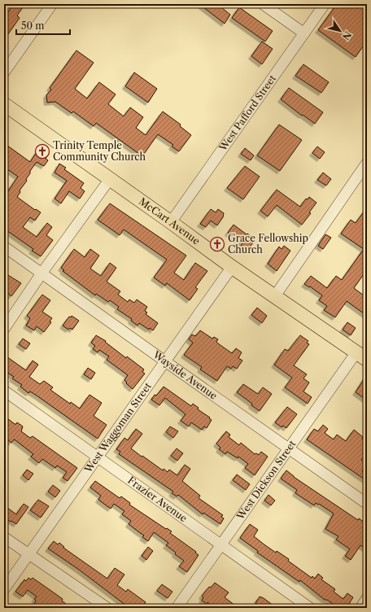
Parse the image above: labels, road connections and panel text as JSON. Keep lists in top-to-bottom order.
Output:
{
  "streets": {
    "main road": ["McCart Avenue"],
    "street": [
      "West Pafford Street",
      "Wayside Avenue",
      "West Waggoman Street",
      "West Dickson Street",
      "Frazier Avenue"
    ]
  },
  "crossings": [
    ["West Pafford Street", "McCart Avenue"],
    ["McCart Avenue", "West Waggoman Street"],
    ["McCart Avenue", "West Dickson Street"],
    ["Wayside Avenue", "West Waggoman Street"],
    ["Wayside Avenue", "West Dickson Street"],
    ["West Waggoman Street", "Frazier Avenue"],
    ["West Dickson Street", "Frazier Avenue"]
  ],
  "places": {
    "church": ["Trinity Temple Community Church", "Grace Fellowship Church"]
  },
  "scale_bar": "50 m",
  "north": "bottom right"
}
